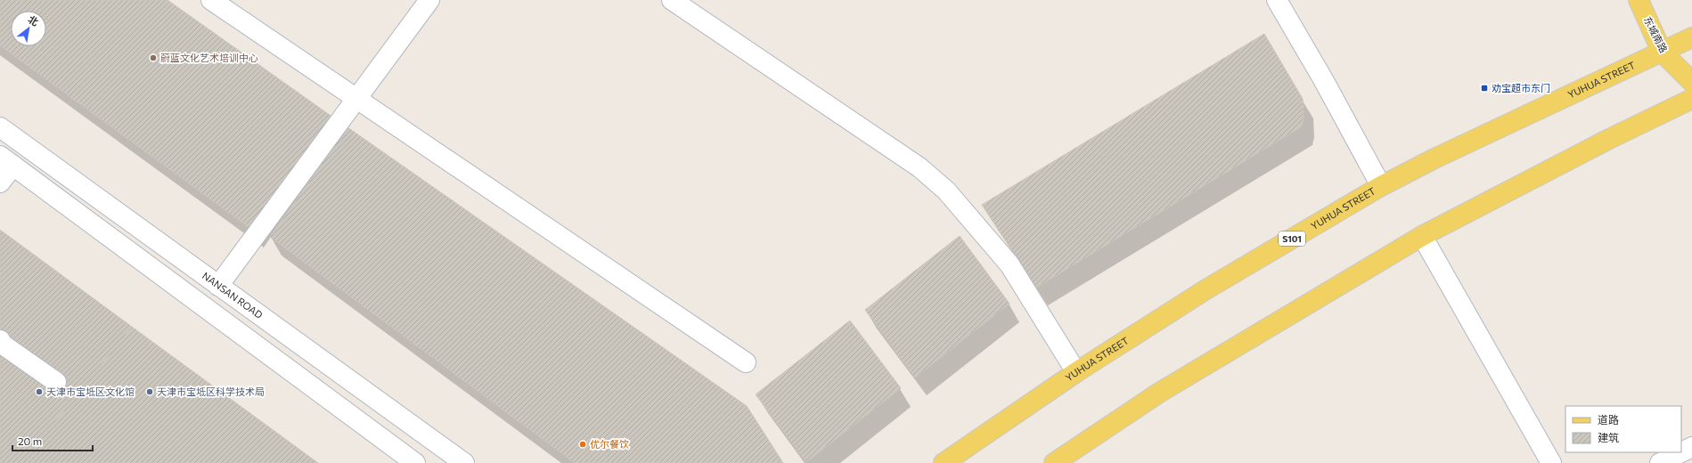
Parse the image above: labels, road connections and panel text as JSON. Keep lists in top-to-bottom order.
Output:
{
  "streets": {
    "main road": ["东城南路", "YUHUA STREET", "S101"],
    "street": ["NANSAN ROAD"]
  },
  "crossings": [
    ["东城南路", "YUHUA STREET"]
  ],
  "places": {
    "other": [
      "蔚蓝文化艺术培训中心",
      "天津市宝坻区文化馆",
      "天津市宝坻区科学技术局",
      "优尔餐饮"
    ],
    "transit": ["劝宝超市东门"]
  },
  "legend": ["道路", "建筑"],
  "scale_bar": "20 m",
  "north": "top right"
}
